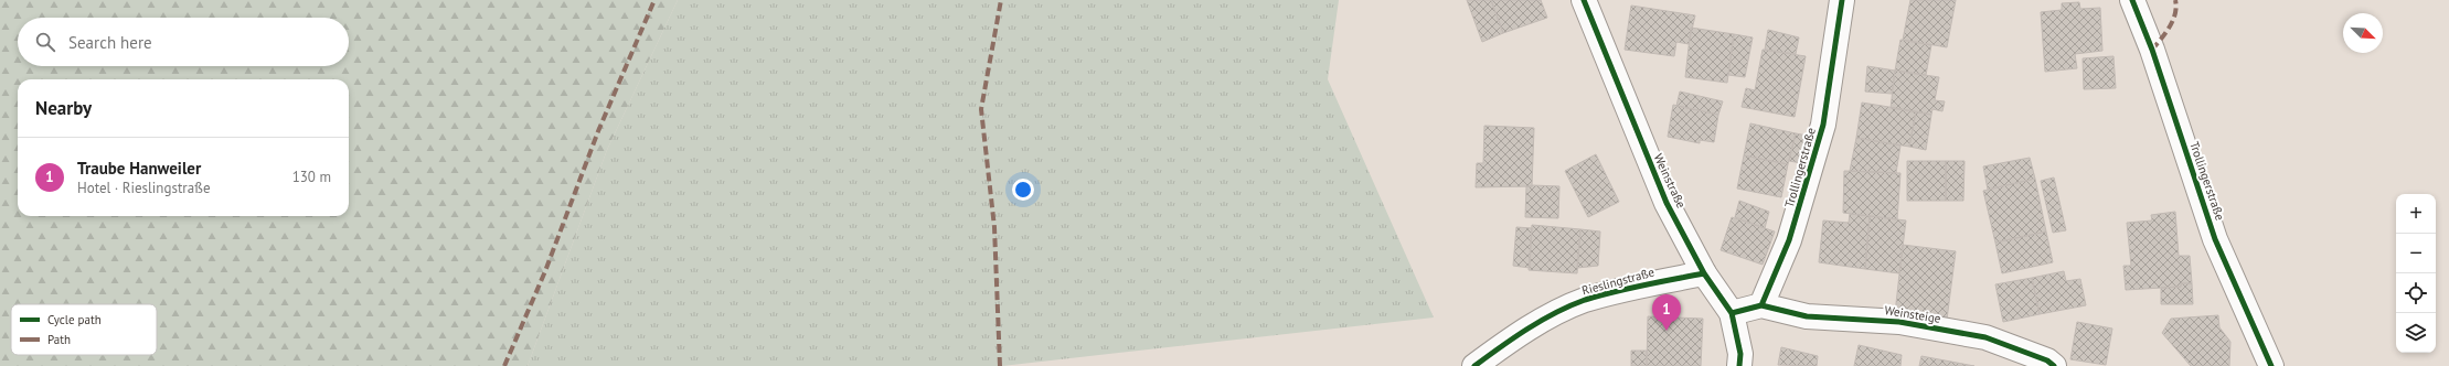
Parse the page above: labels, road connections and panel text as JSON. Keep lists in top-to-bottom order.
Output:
{
  "streets": {
    "street": [
      "Trollingerstraße",
      "Weinstraße",
      "Rieslingstraße",
      "Weinsteige"
    ]
  },
  "crossings": [
    ["Trollingerstraße", "Weinsteige"],
    ["Weinstraße", "Rieslingstraße"]
  ],
  "legend": ["Cycle path", "Path"],
  "north": "bottom right",
  "page": {
    "search": "Search here",
    "heading": "Nearby",
    "list": [
      {
        "mark": "1",
        "name": "Traube Hanweiler",
        "note": "Hotel · Rieslingstraße",
        "value": "130 m"
      }
    ],
    "map_buttons": ["+", "−"],
    "pins": "1"
  }
}
